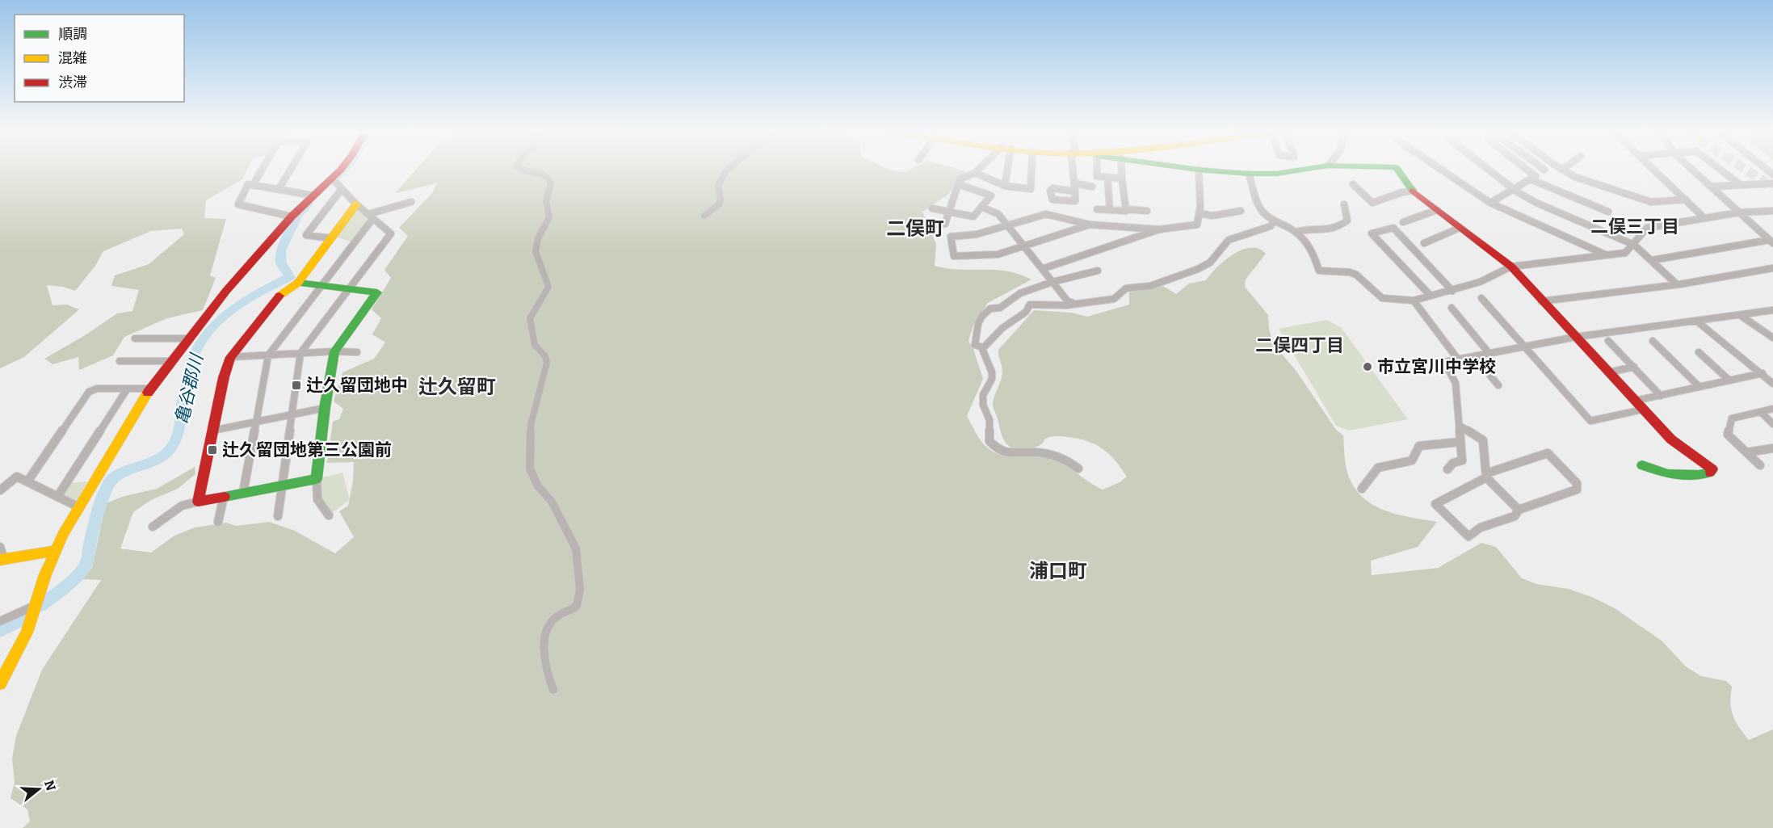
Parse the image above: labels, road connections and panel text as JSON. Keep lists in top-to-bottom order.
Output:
{
  "districts": [
    "二俣三丁目",
    "二俣町",
    "二俣四丁目",
    "辻久留町",
    "浦口町"
  ],
  "water": ["亀谷郡川"],
  "places": {
    "other": ["市立宮川中学校"],
    "transit": ["辻久留団地中", "辻久留団地第三公園前"]
  },
  "legend": ["順調", "混雑", "渋滞"],
  "north": "right"
}
